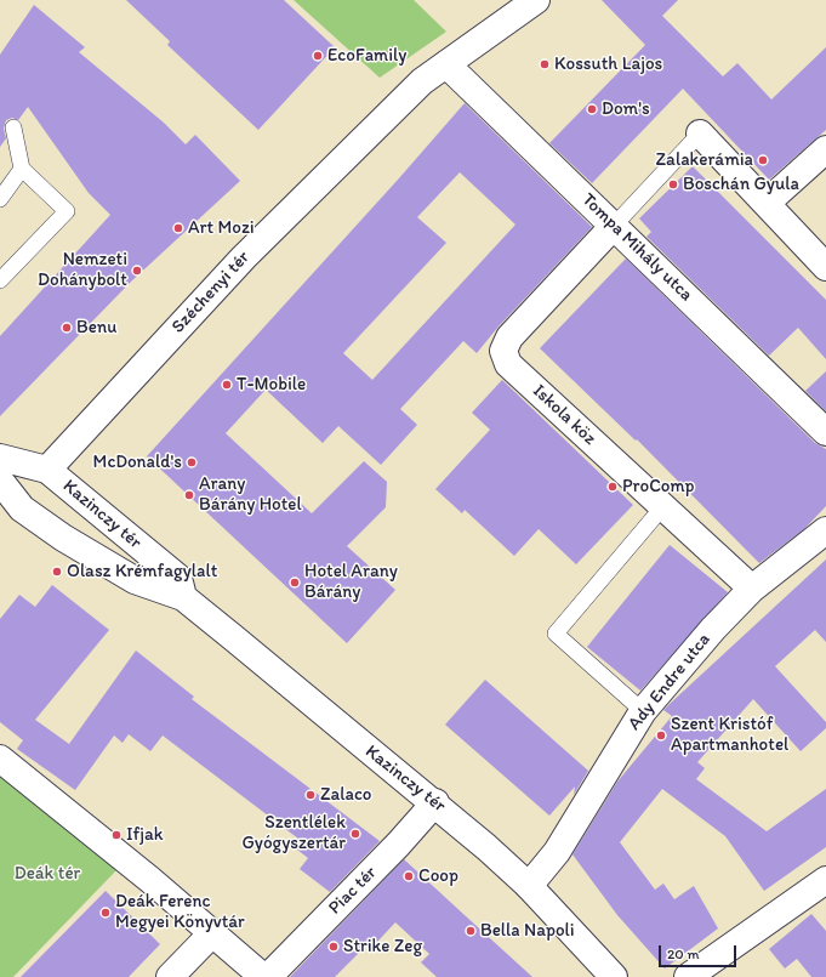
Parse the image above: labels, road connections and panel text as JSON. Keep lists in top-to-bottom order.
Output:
{
  "streets": {
    "street": [
      "Tompa Mihály utca",
      "Széchenyi tér",
      "Iskola köz",
      "Kazinczy tér",
      "Ady Endre utca",
      "Piac tér"
    ]
  },
  "crossings": [
    ["Tompa Mihály utca", "Széchenyi tér"],
    ["Tompa Mihály utca", "Iskola köz"],
    ["Széchenyi tér", "Kazinczy tér"],
    ["Iskola köz", "Ady Endre utca"],
    ["Kazinczy tér", "Ady Endre utca"],
    ["Kazinczy tér", "Piac tér"]
  ],
  "parks": ["Deák tér"],
  "places": [
    "EcoFamily",
    "Kossuth Lajos",
    "Dom's",
    "Zalakerámia",
    "Boschán Gyula",
    "Art Mozi",
    "Nemzeti Dohánybolt",
    "Benu",
    "T-Mobile",
    "McDonald's",
    "ProComp",
    "Arany Bárány Hotel",
    "Olasz Krémfagylalt",
    "Hotel Arany Bárány",
    "Szent Kristóf Apartmanhotel",
    "Zalaco",
    "Szentlélek Gyógyszertár",
    "Ifjak",
    "Coop",
    "Deák Ferenc Megyei Könyvtár",
    "Bella Napoli",
    "Strike Zeg"
  ],
  "scale_bar": "20 m"
}
